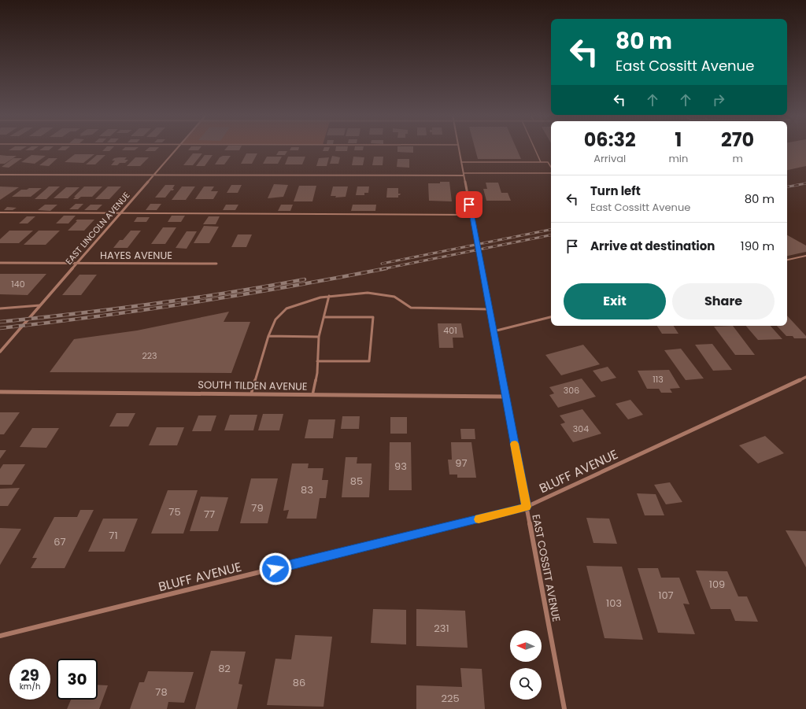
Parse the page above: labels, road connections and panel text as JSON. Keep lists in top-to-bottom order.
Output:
{
  "streets": {
    "street": [
      "EAST LINCOLN AVENUE",
      "HAYES AVENUE",
      "SOUTH TILDEN AVENUE",
      "BLUFF AVENUE",
      "EAST COSSITT AVENUE"
    ]
  },
  "crossings": [
    ["EAST LINCOLN AVENUE", "HAYES AVENUE"],
    ["SOUTH TILDEN AVENUE", "EAST COSSITT AVENUE"],
    ["BLUFF AVENUE", "EAST COSSITT AVENUE"]
  ],
  "house_numbers": [
    "140",
    "401",
    "223",
    "113",
    "306",
    "304",
    "97",
    "93",
    "85",
    "83",
    "79",
    "75",
    "77",
    "71",
    "67",
    "109",
    "107",
    "103",
    "231",
    "82",
    "86",
    "78",
    "225"
  ],
  "north": "left",
  "page": {
    "turn": ["80 m", "East Cossitt Avenue"],
    "eta": [
      "06:32",
      "Arrival",
      "1",
      "min",
      "270",
      "m"
    ],
    "list": [
      {
        "name": "Turn left",
        "note": "East Cossitt Avenue",
        "value": "80 m"
      },
      {
        "name": "Arrive at destination",
        "value": "190 m"
      }
    ],
    "buttons": ["Exit", "Share"],
    "speed": "29 km/h",
    "limit": "30"
  }
}
